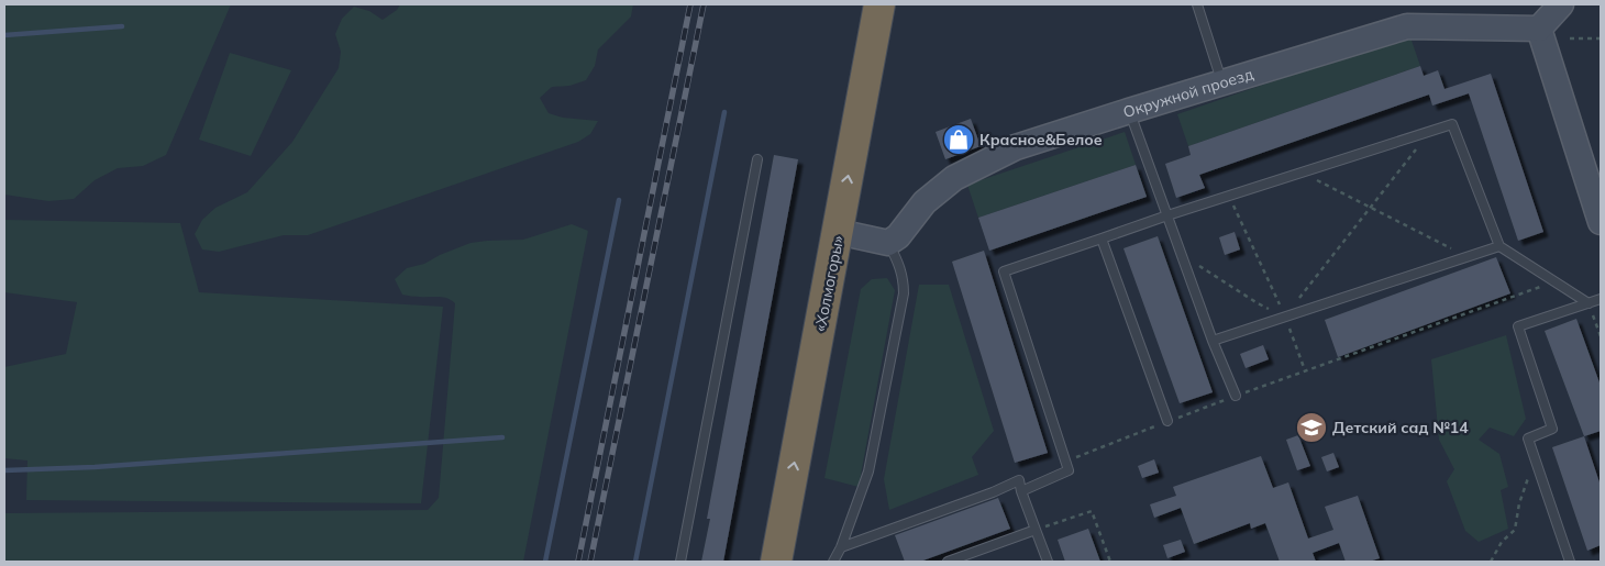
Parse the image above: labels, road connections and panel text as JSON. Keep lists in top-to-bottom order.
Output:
{
  "streets": {
    "highway": ["«Холмогоры»"],
    "street": ["Окружной проезд"]
  },
  "places": {
    "shop": ["Красное&Белое"],
    "school or university": ["Детский сад №14"]
  }
}
